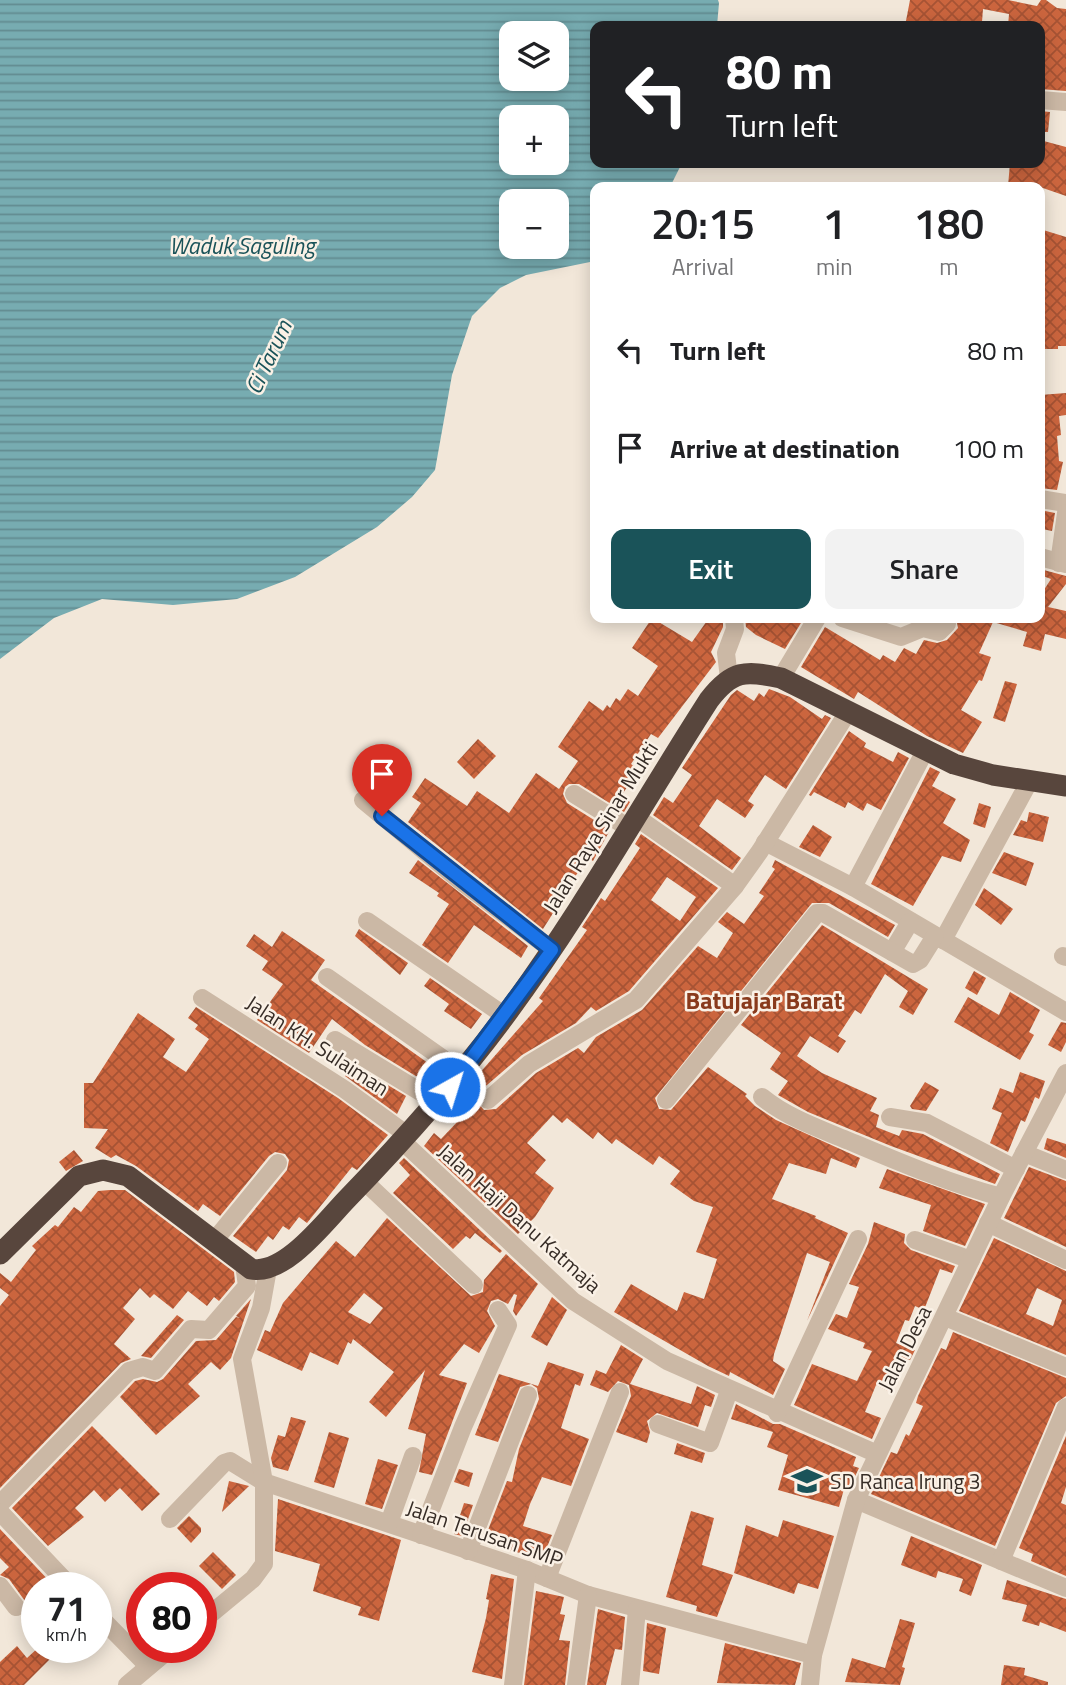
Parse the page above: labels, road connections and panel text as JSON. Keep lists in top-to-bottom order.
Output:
{
  "streets": {
    "highway": ["Jalan Raya Sinar Mukti"],
    "street": [
      "Jalan KH. Sulaiman",
      "Jalan Haji Danu Katmaja",
      "Jalan Desa",
      "Jalan Terusan SMP"
    ]
  },
  "crossings": [
    ["Jalan Raya Sinar Mukti", "Jalan KH. Sulaiman"],
    ["Jalan Raya Sinar Mukti", "Jalan Haji Danu Katmaja"],
    ["Jalan KH. Sulaiman", "Jalan Haji Danu Katmaja"],
    ["Jalan Haji Danu Katmaja", "Jalan Desa"],
    ["Jalan Desa", "Jalan Terusan SMP"]
  ],
  "districts": ["Batujajar Barat"],
  "water": ["Waduk Saguling", "Ci Tarum"],
  "places": {
    "school or university": ["SD Ranca Irung 3"]
  },
  "page": {
    "map_buttons": ["+", "−"],
    "turn": ["80 m", "Turn left"],
    "eta": [
      "20:15",
      "Arrival",
      "1",
      "min",
      "180",
      "m"
    ],
    "list": [
      {
        "name": "Turn left",
        "value": "80 m"
      },
      {
        "name": "Arrive at destination",
        "value": "100 m"
      }
    ],
    "buttons": ["Exit", "Share"],
    "speed": "71 km/h",
    "limit": "80"
  }
}
